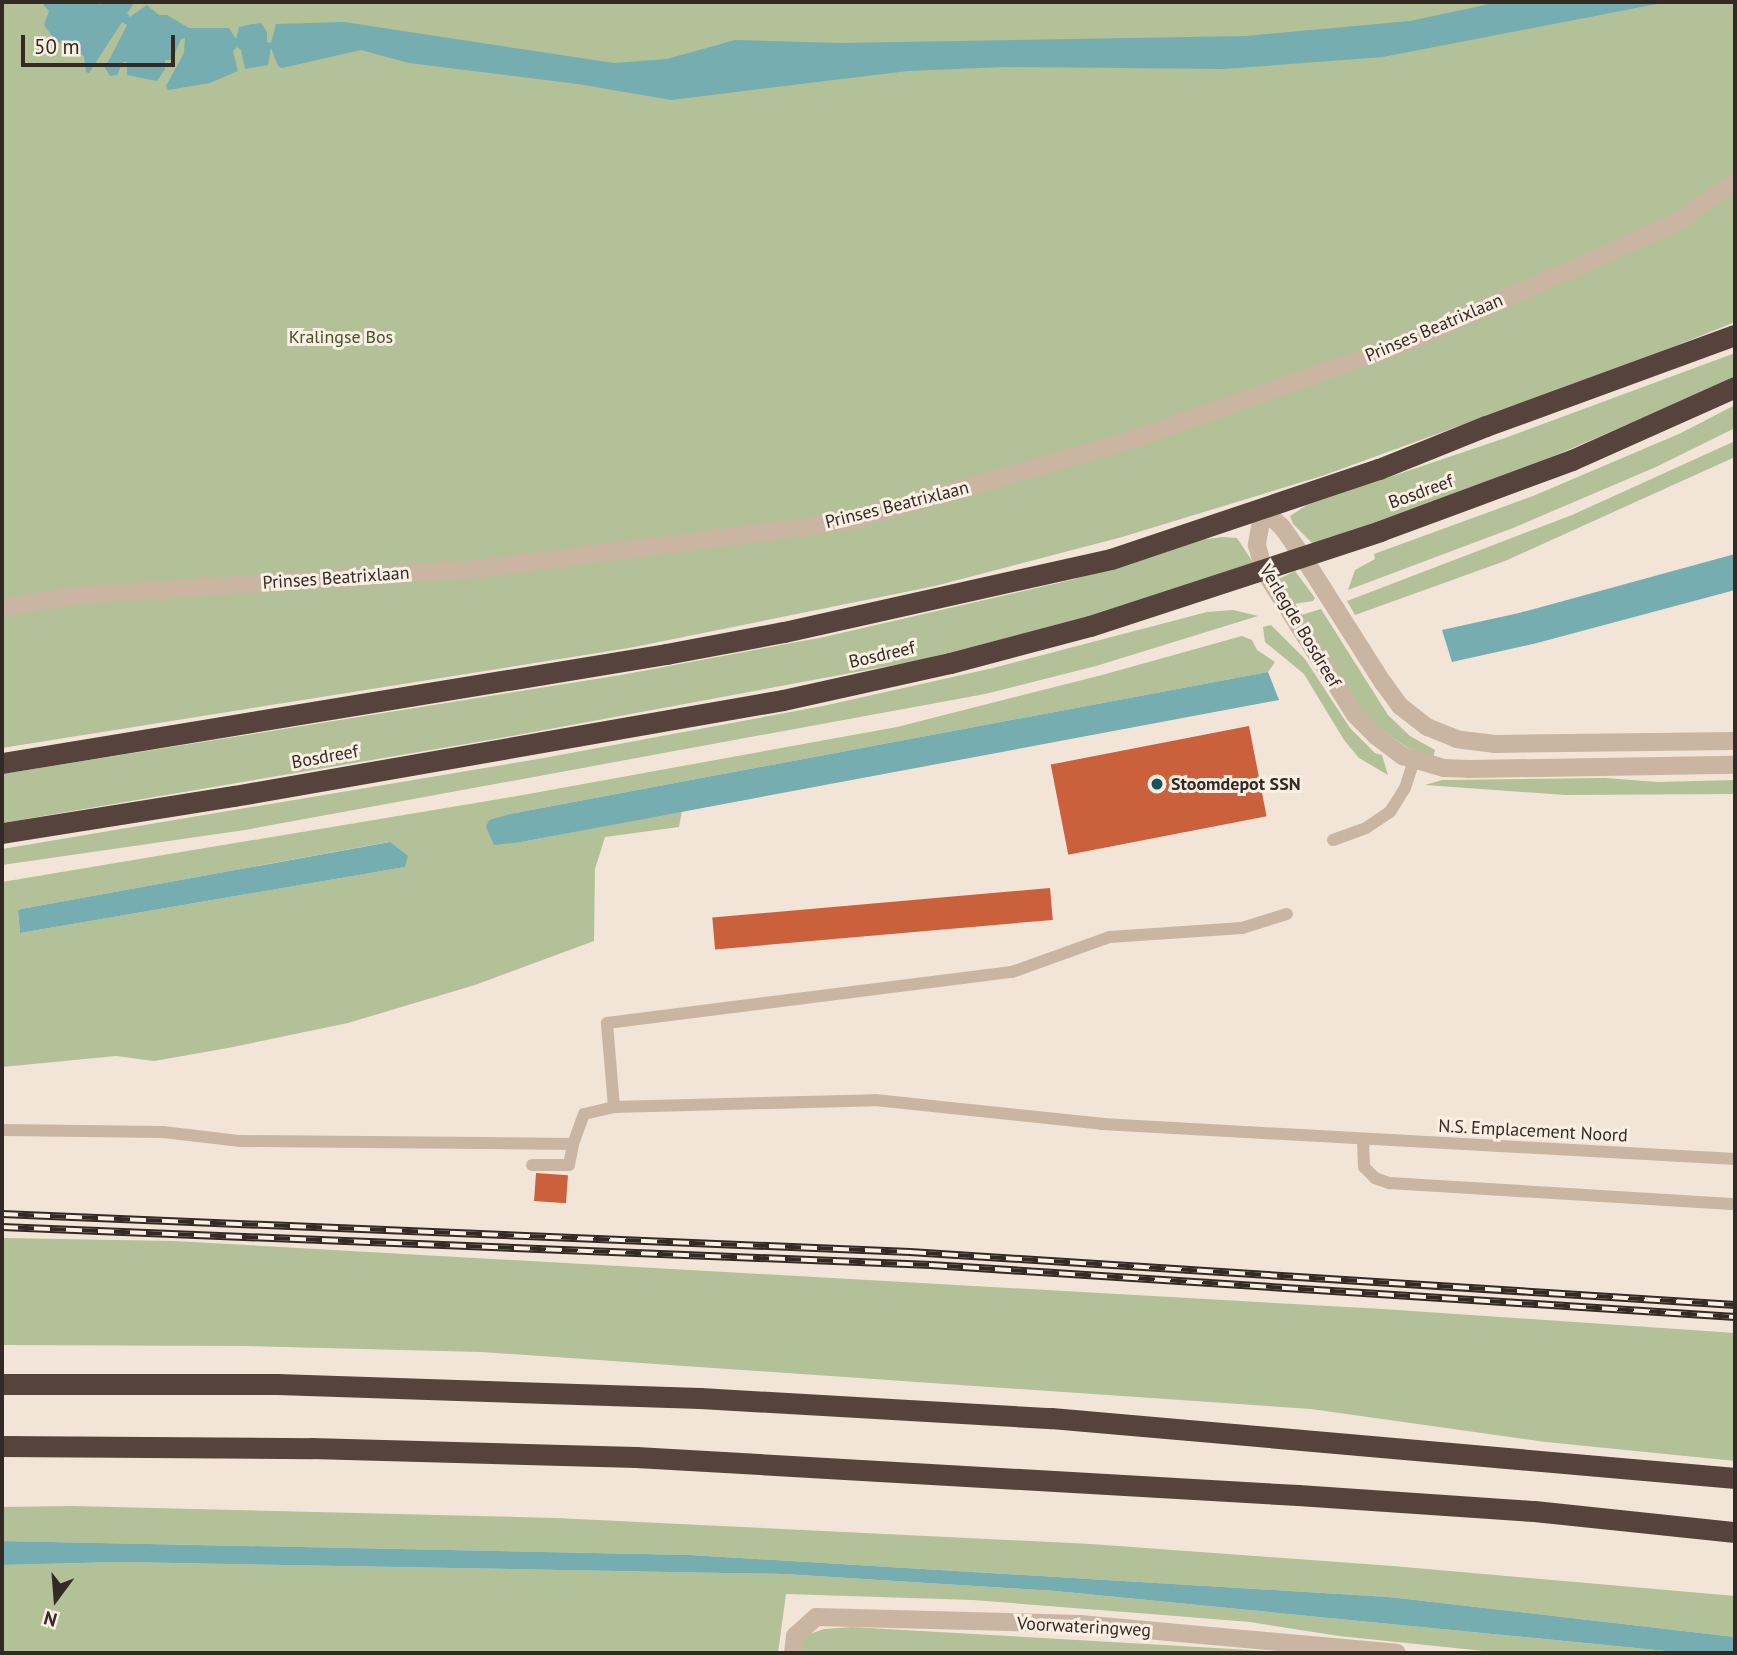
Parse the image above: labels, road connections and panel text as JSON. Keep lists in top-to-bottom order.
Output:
{
  "streets": {
    "highway": ["Bosdreef"],
    "street": ["Prinses Beatrixlaan", "Verlegde Bosdreef", "Voorwateringweg"],
    "lane": ["N.S. Emplacement Noord"]
  },
  "crossings": [
    ["Bosdreef", "Verlegde Bosdreef"]
  ],
  "parks": ["Kralingse Bos"],
  "places": ["Stoomdepot SSN"],
  "scale_bar": "50 m",
  "north": "bottom"
}
